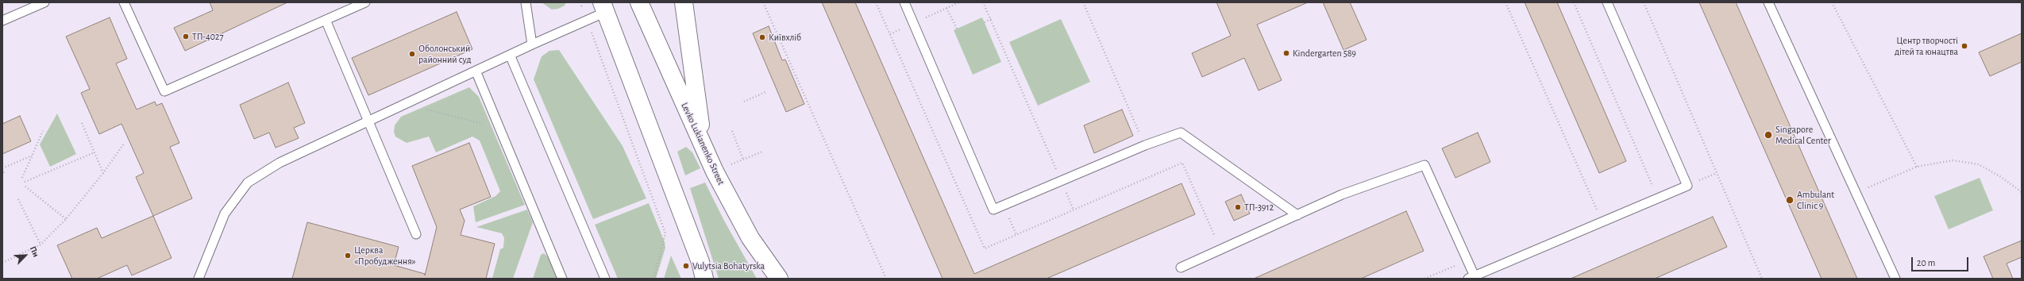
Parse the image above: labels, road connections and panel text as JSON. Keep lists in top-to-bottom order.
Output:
{
  "streets": {
    "main road": ["Levko Lukianenko Street"]
  },
  "places": [
    "ТП-4027",
    "Київхліб",
    "Центр творчості дітей та юнацтва",
    "Kindergarten 589",
    "Оболонський районний суд",
    "Singapore Medical Center",
    "Ambulant Clinic 9",
    "ТП-3912",
    "Церква «Пробудження»",
    "Vulytsia Bohatyrska"
  ],
  "scale_bar": "20 m",
  "north": "top right"
}
